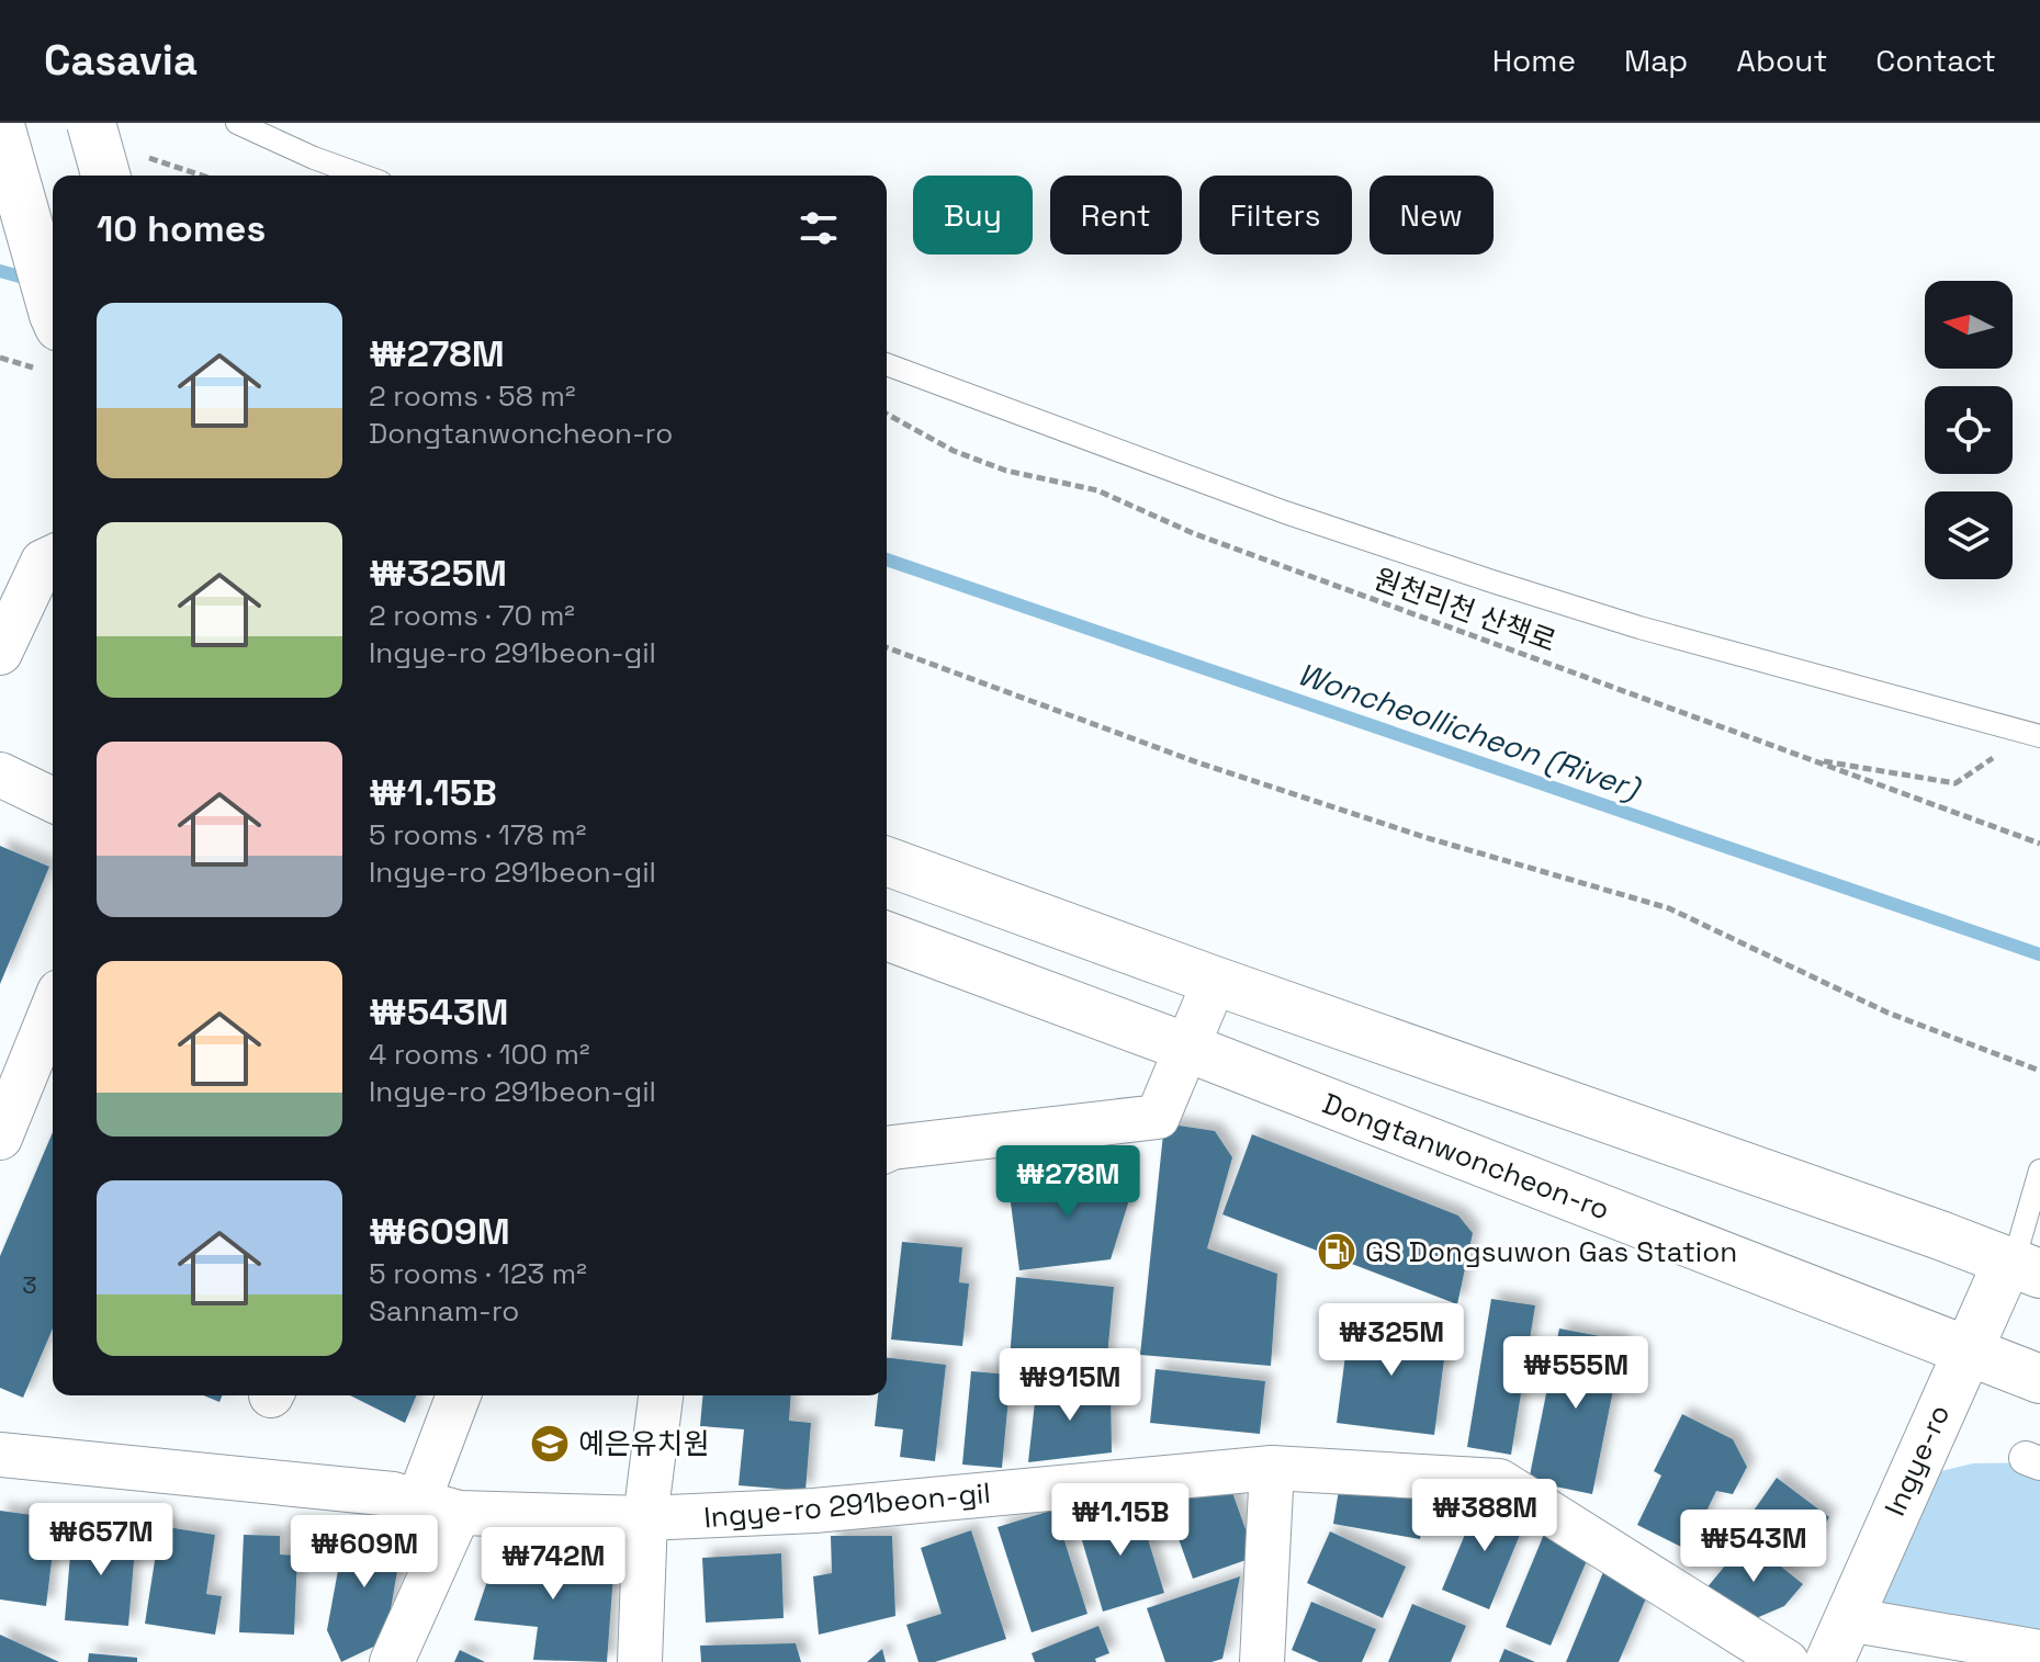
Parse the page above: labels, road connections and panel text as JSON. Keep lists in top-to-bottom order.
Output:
{
  "streets": {
    "main road": ["Dongtanwoncheon-ro", "Ingye-ro"],
    "street": ["Ingye-ro 291beon-gil"],
    "path": ["원천리천 산책로"]
  },
  "crossings": [
    ["Dongtanwoncheon-ro", "Ingye-ro"]
  ],
  "water": ["Woncheollicheon (River)"],
  "places": {
    "fuel station": ["GS Dongsuwon Gas Station"],
    "school or university": ["예은유치원"]
  },
  "house_numbers": ["3"],
  "north": "left",
  "page": {
    "header": "Casavia",
    "nav": [
      "Home",
      "Map",
      "About",
      "Contact"
    ],
    "chip": [
      "Buy",
      "Rent",
      "Filters",
      "New"
    ],
    "heading": "10 homes",
    "list": [
      {
        "name": "₩278M",
        "note": "2 rooms · 58 m² · Dongtanwoncheon-ro"
      },
      {
        "name": "₩325M",
        "note": "2 rooms · 70 m² · Ingye-ro 291beon-gil"
      },
      {
        "name": "₩1.15B",
        "note": "5 rooms · 178 m² · Ingye-ro 291beon-gil"
      },
      {
        "name": "₩543M",
        "note": "4 rooms · 100 m² · Ingye-ro 291beon-gil"
      },
      {
        "name": "₩609M",
        "note": "5 rooms · 123 m² · Sannam-ro"
      }
    ],
    "price": [
      "₩278M",
      "₩325M",
      "₩555M",
      "₩915M",
      "₩388M",
      "₩1.15B",
      "₩657M",
      "₩543M",
      "₩609M",
      "₩742M"
    ]
  }
}
